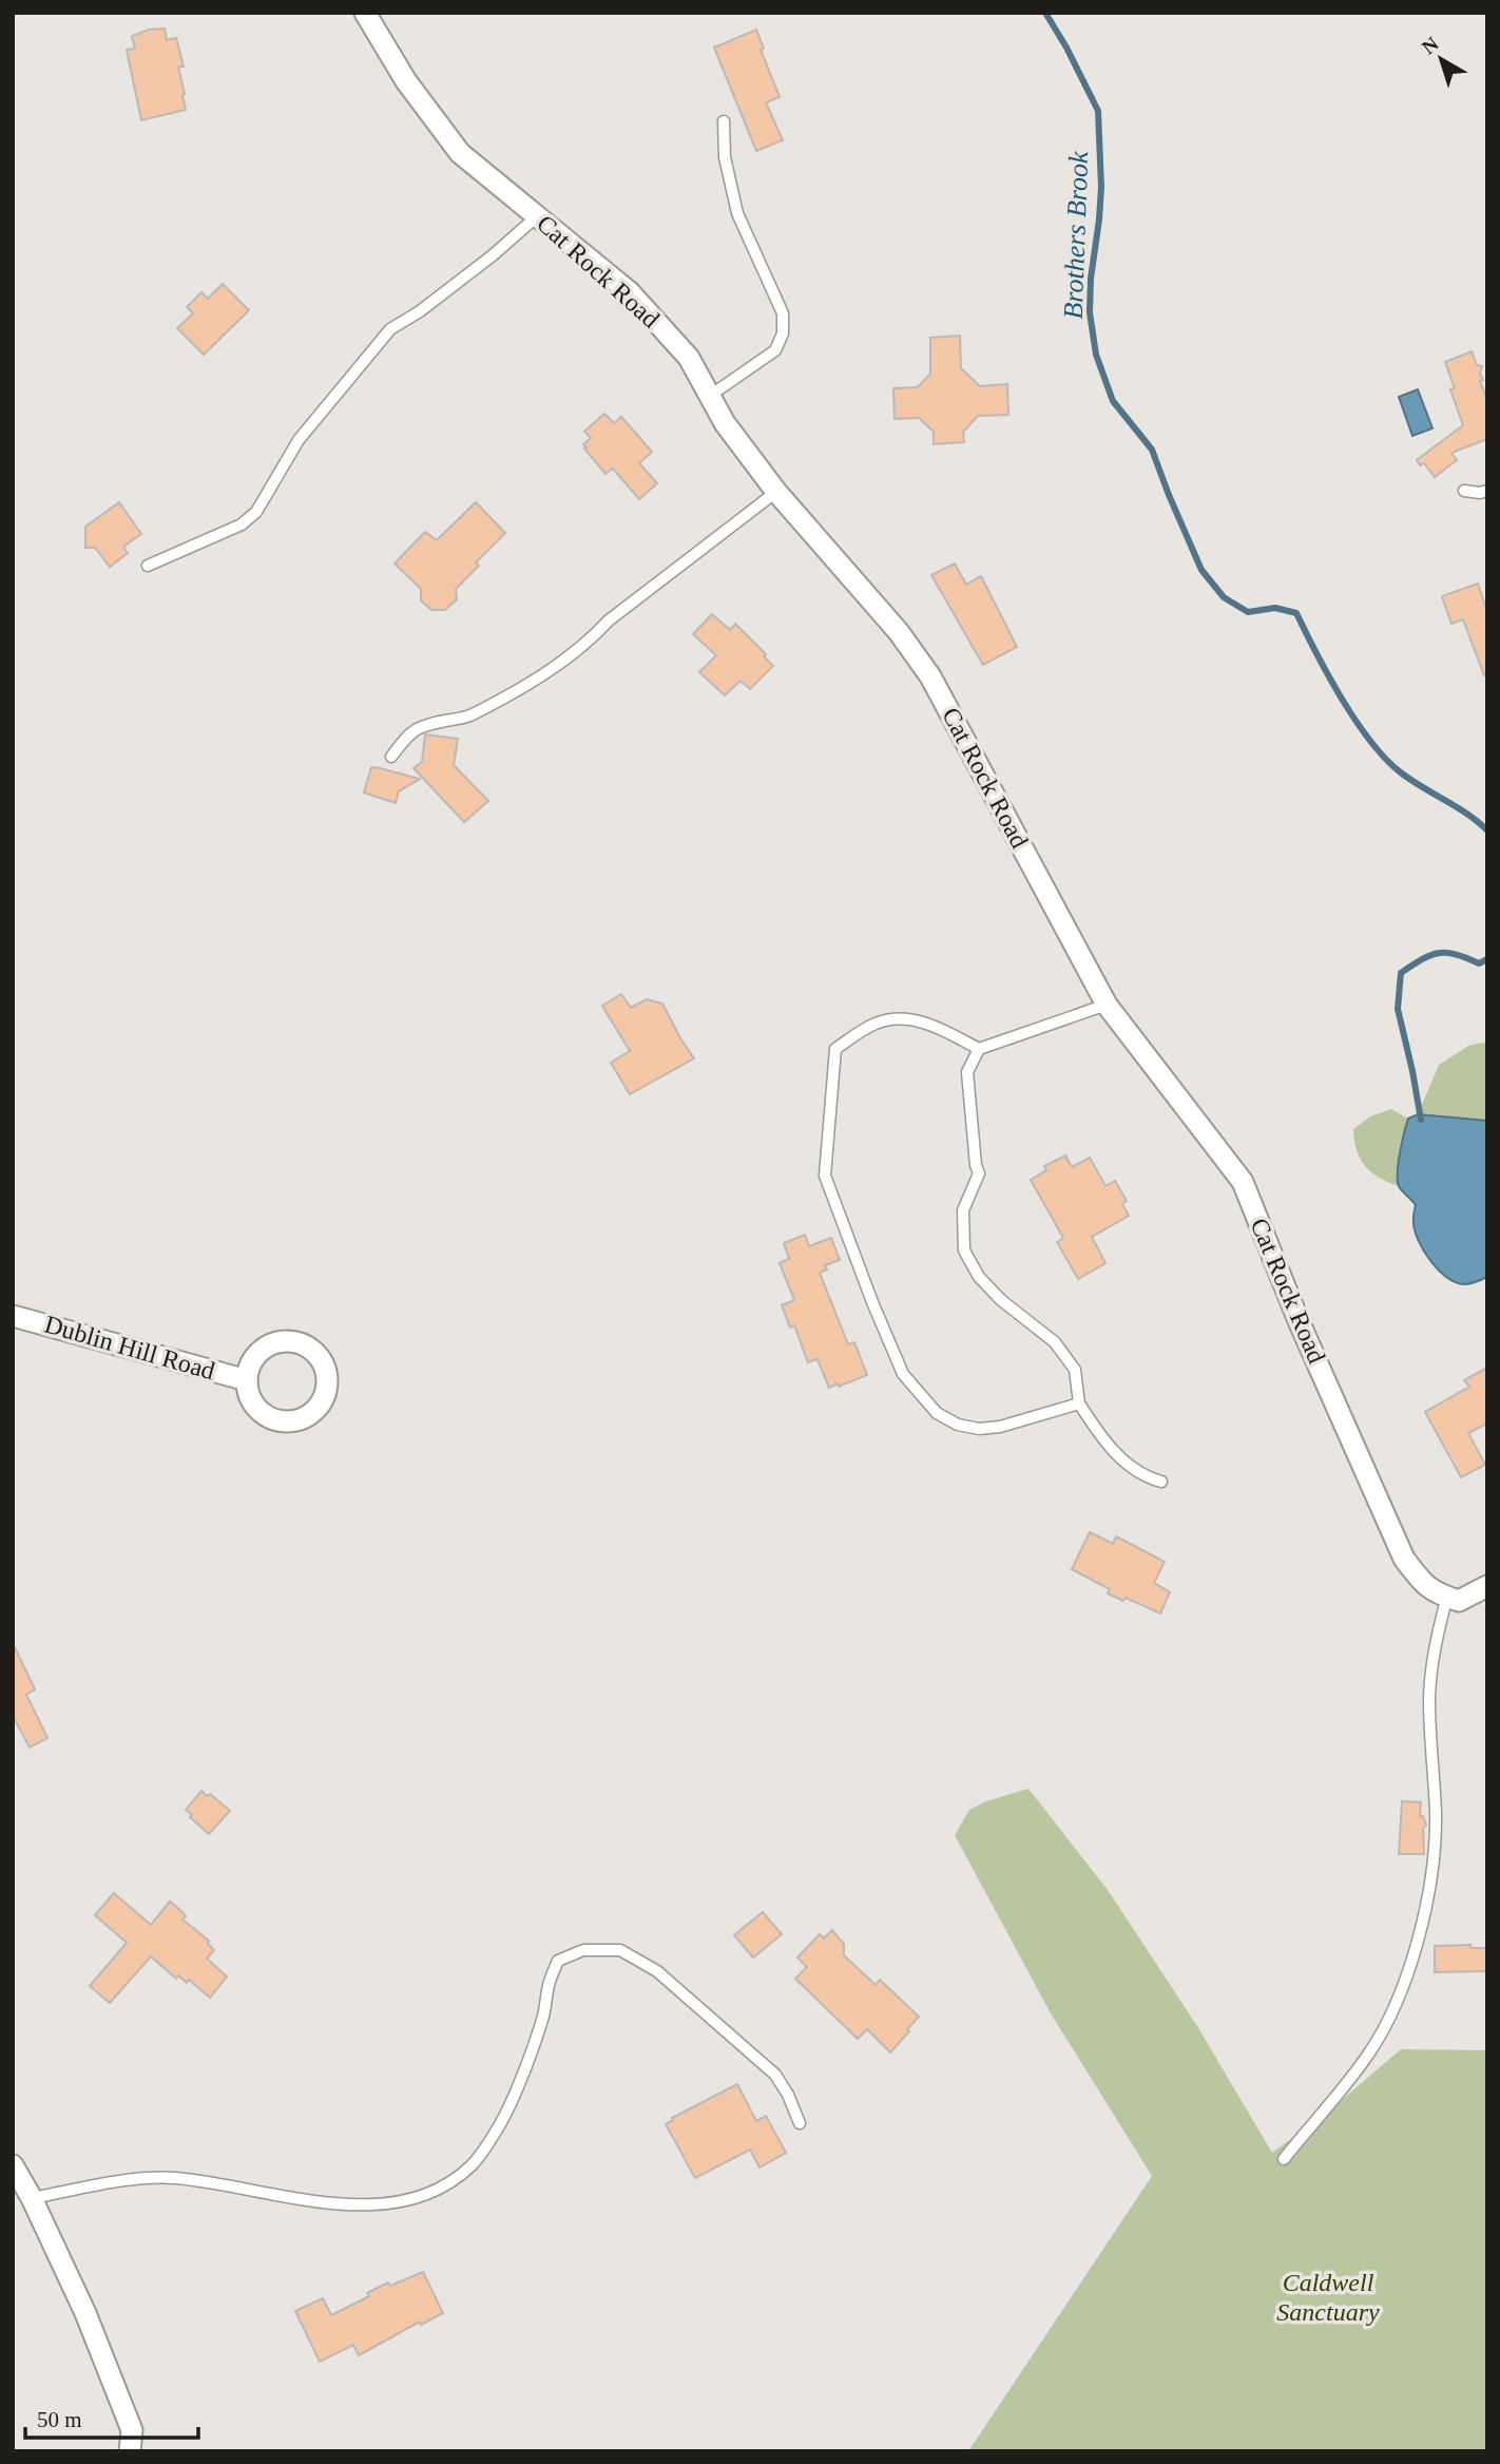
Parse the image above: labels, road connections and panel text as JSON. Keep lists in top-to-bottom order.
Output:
{
  "streets": {
    "street": ["Cat Rock Road", "Dublin Hill Road"]
  },
  "water": ["Brothers Brook"],
  "parks": ["Caldwell Sanctuary"],
  "scale_bar": "50 m",
  "north": "top left"
}
